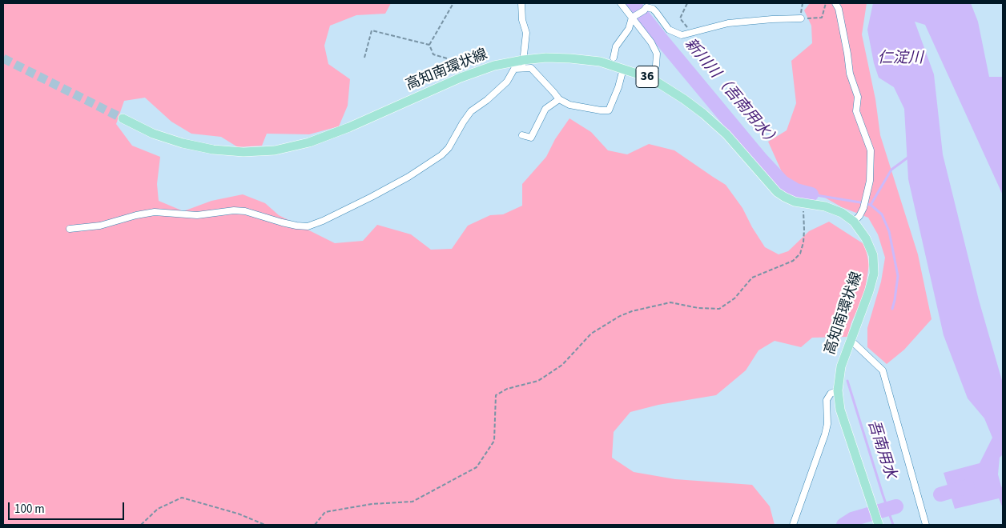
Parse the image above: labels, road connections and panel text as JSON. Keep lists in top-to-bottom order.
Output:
{
  "streets": {
    "main road": ["高知南環状線", "36"]
  },
  "water": ["仁淀川", "新川川（吾南用水）", "吾南用水"],
  "scale_bar": "100 m"
}
